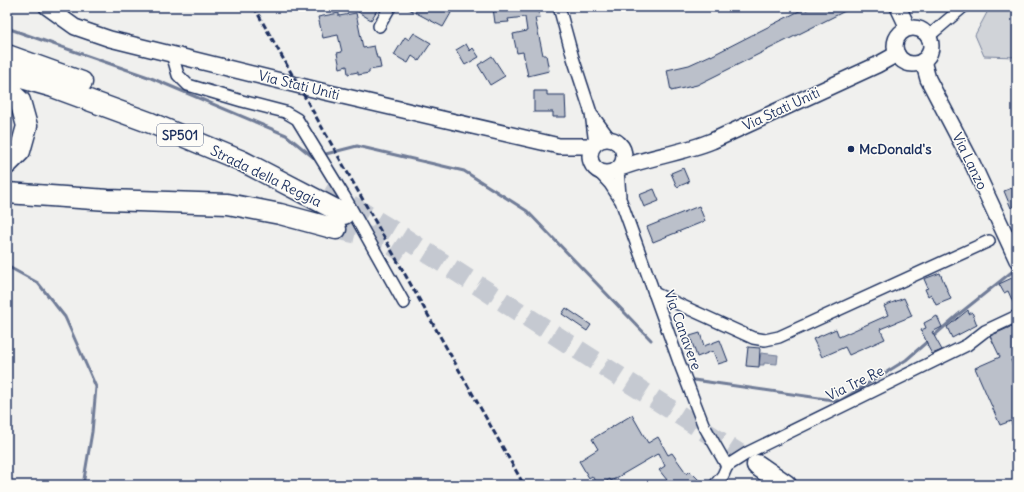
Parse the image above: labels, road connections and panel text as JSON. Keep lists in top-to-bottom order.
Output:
{
  "streets": {
    "highway": ["SP501", "Strada della Reggia"],
    "street": [
      "Via Stati Uniti",
      "Via Lanzo",
      "Via Canavere",
      "Via Tre Re"
    ]
  },
  "crossings": [
    ["Via Stati Uniti", "Via Lanzo"],
    ["Via Stati Uniti", "Via Canavere"],
    ["Via Canavere", "Via Tre Re"]
  ],
  "places": ["McDonald's"]
}
